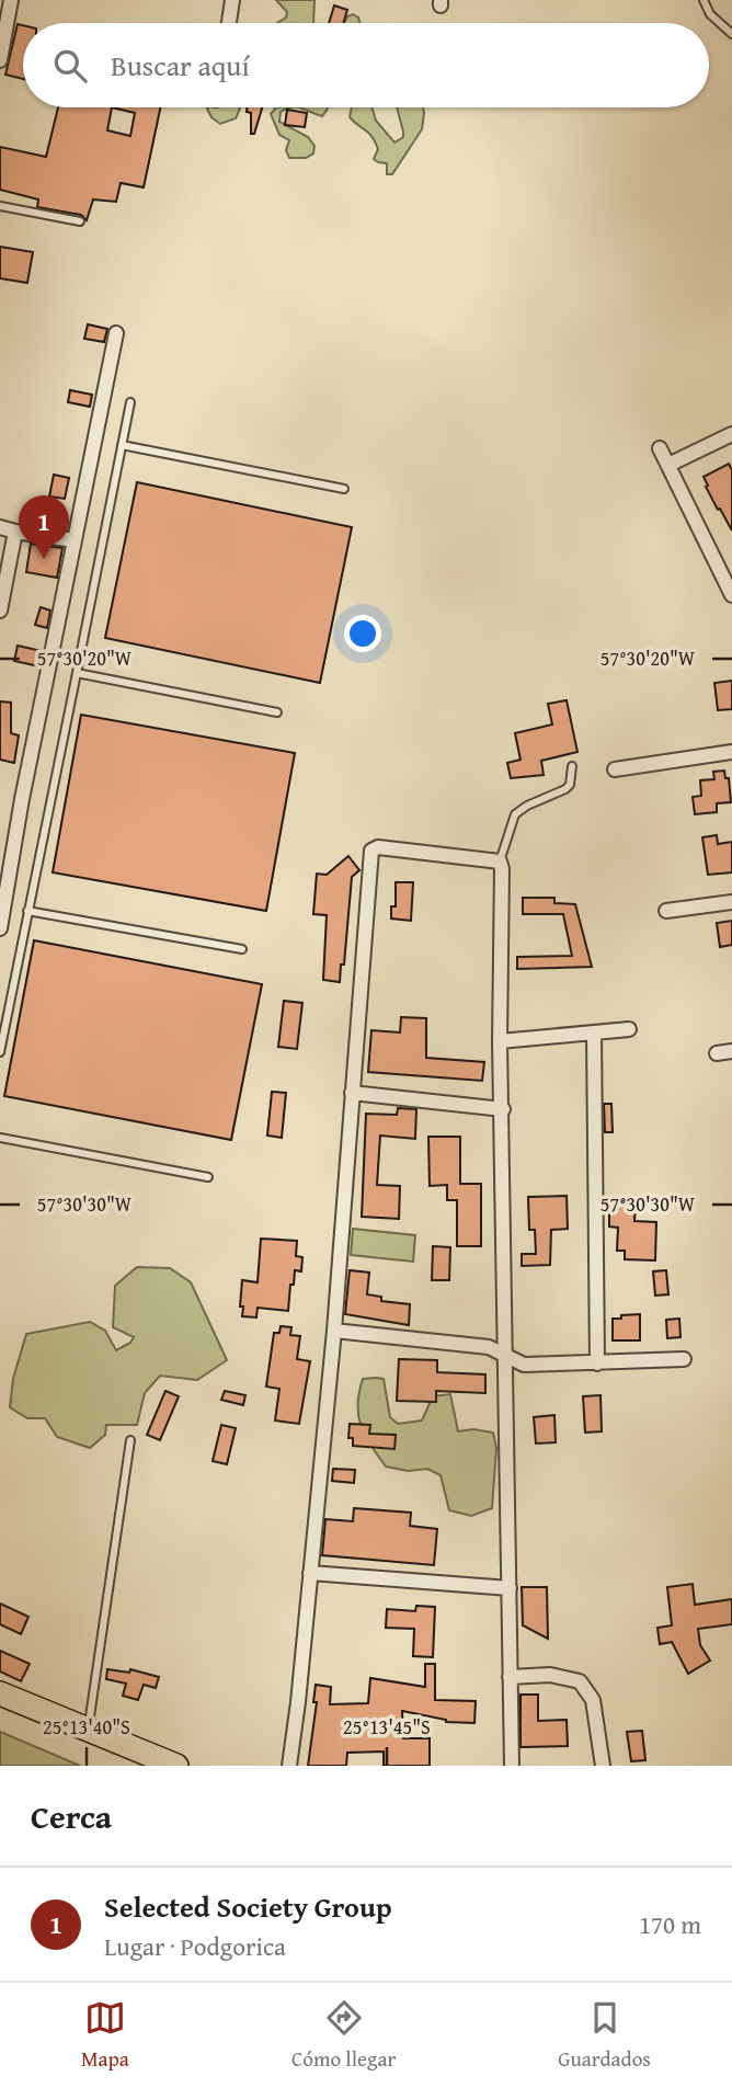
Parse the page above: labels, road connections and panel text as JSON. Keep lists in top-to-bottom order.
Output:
{
  "page": {
    "search": "Buscar aquí",
    "pins": "1",
    "heading": "Cerca",
    "list": [
      {
        "mark": "1",
        "name": "Selected Society Group",
        "note": "Lugar · Podgorica",
        "value": "170 m"
      }
    ],
    "nav": ["Mapa", "Cómo llegar", "Guardados"]
  },
  "coordinates": [
    "57°30'20\"W",
    "57°30'30\"W",
    "25°13'40\"S",
    "25°13'45\"S"
  ]
}
